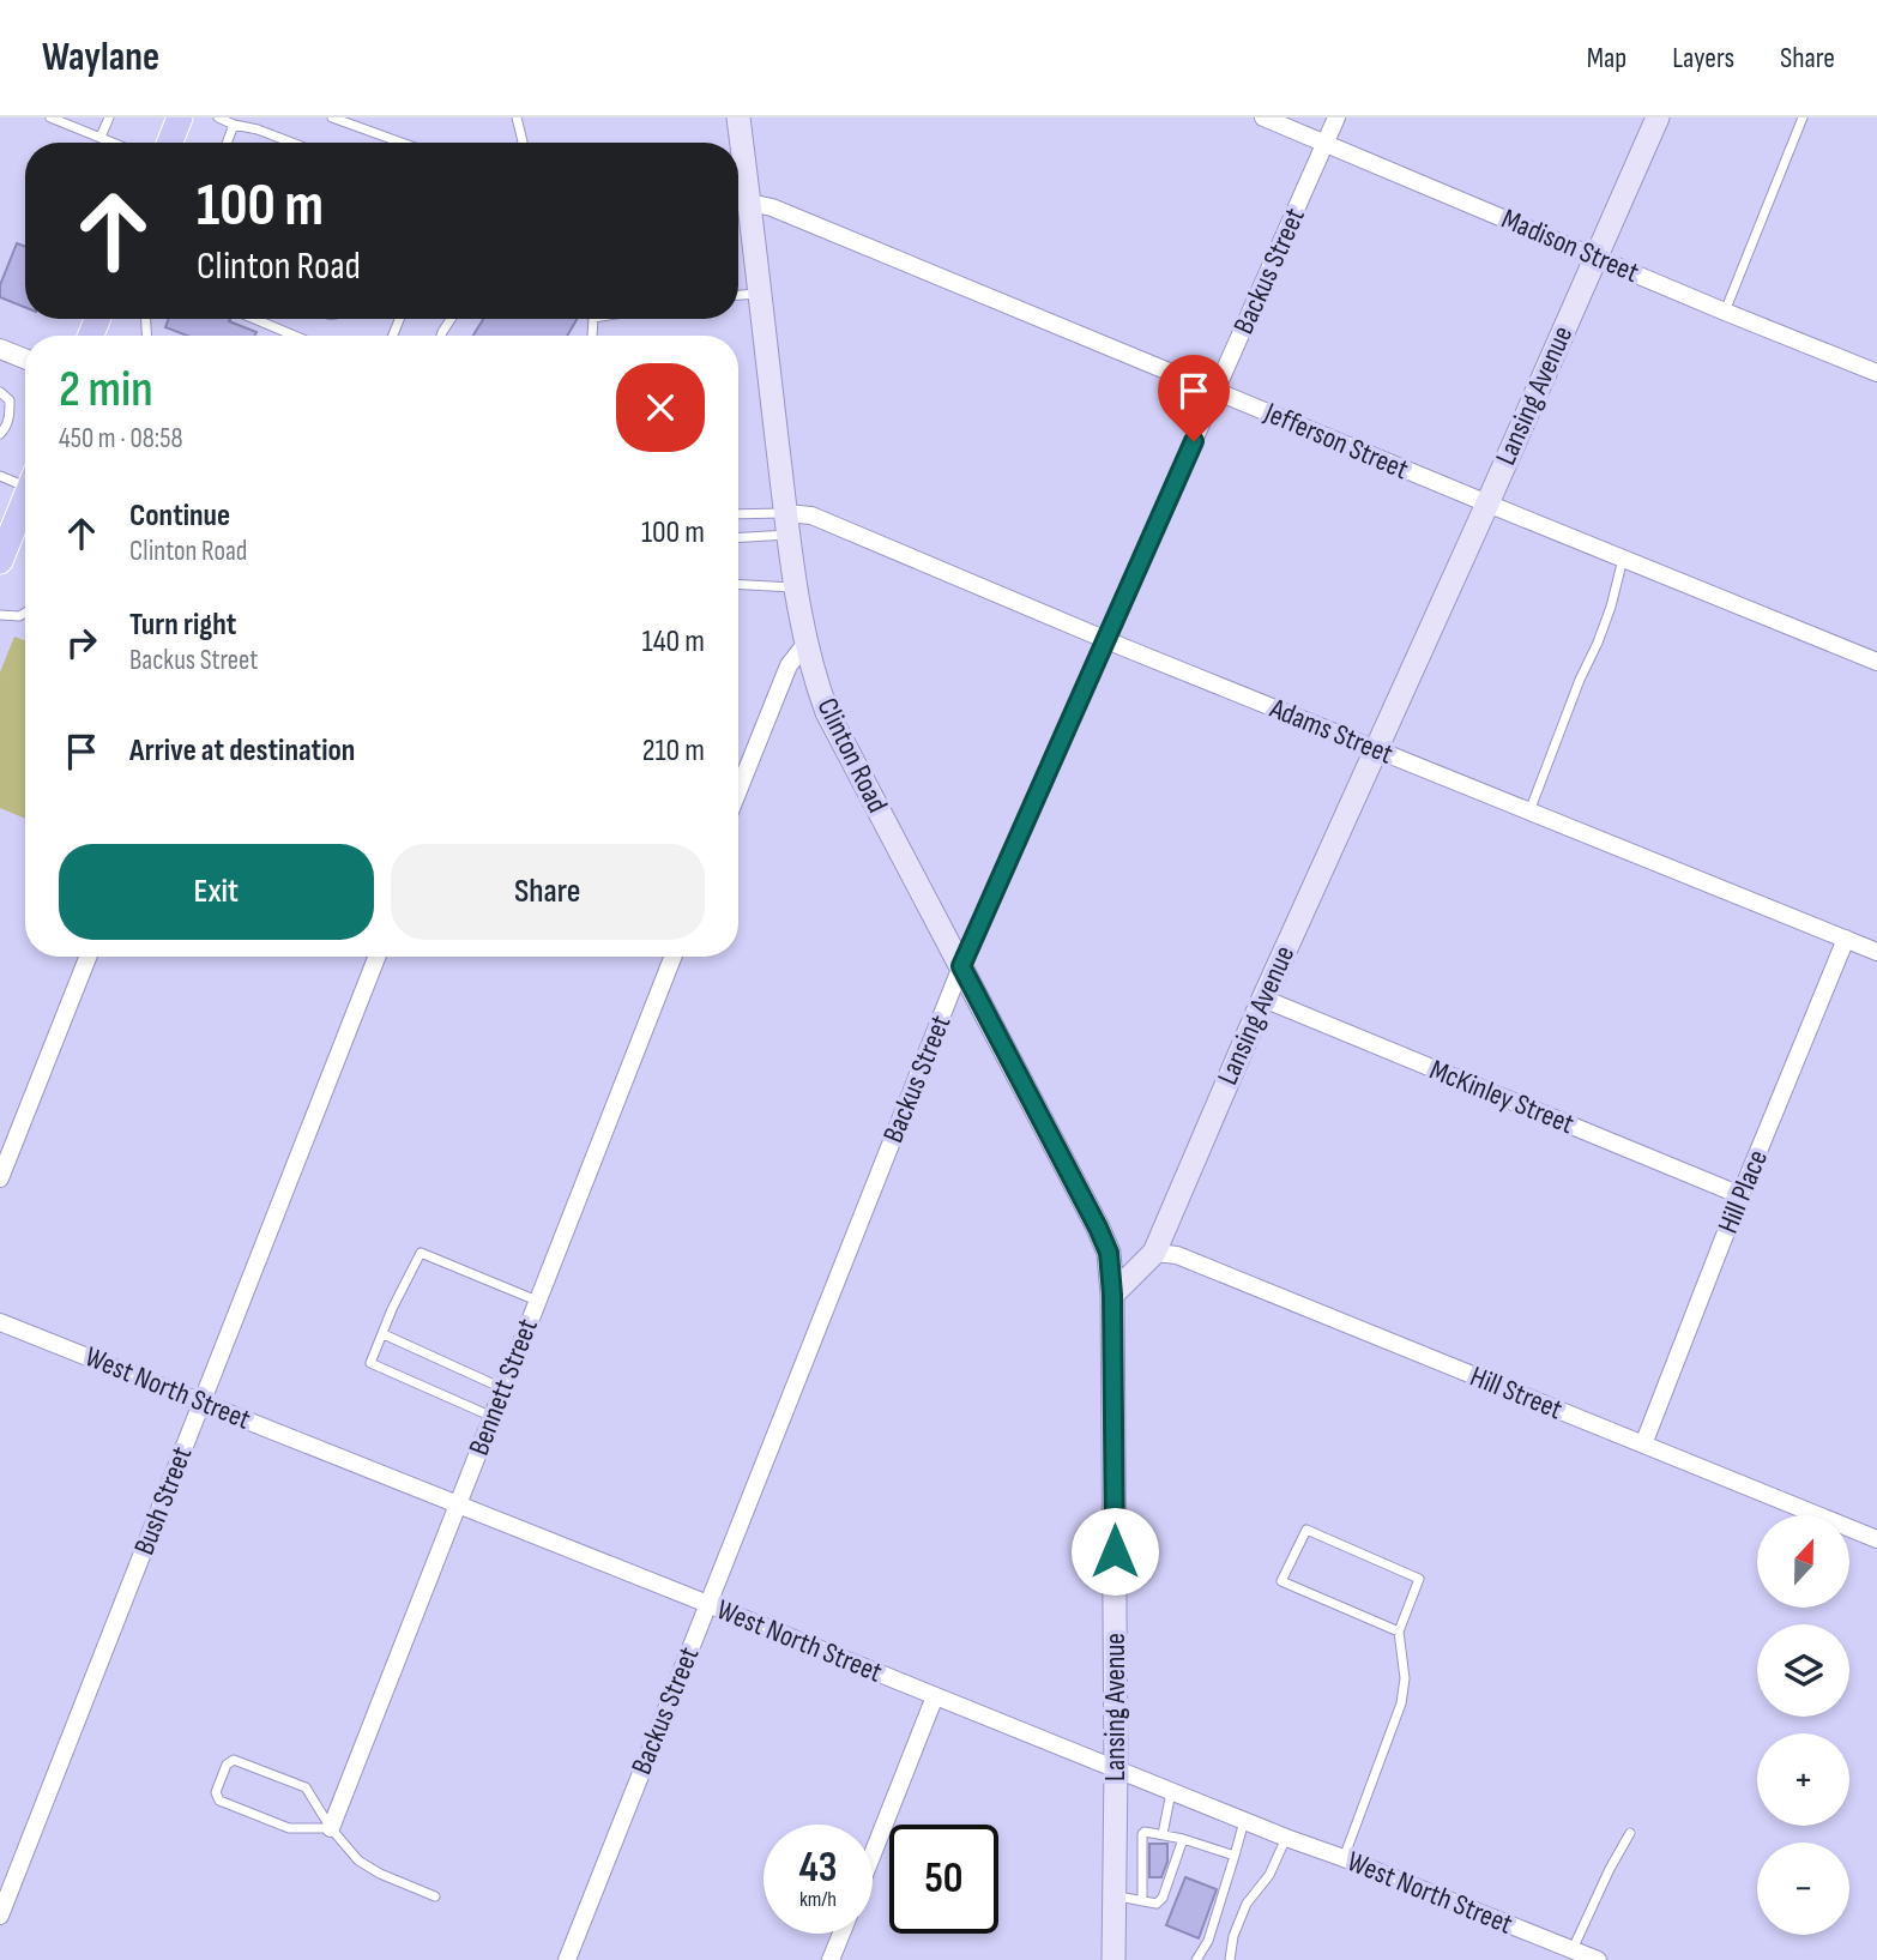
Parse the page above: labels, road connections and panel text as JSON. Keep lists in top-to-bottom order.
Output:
{
  "streets": {
    "main road": ["Lansing Avenue", "Clinton Road"],
    "street": [
      "Madison Street",
      "Backus Street",
      "Jefferson Street",
      "Adams Street",
      "McKinley Street",
      "Hill Place",
      "Bennett Street",
      "West North Street",
      "Hill Street",
      "Bush Street"
    ]
  },
  "crossings": [
    ["Madison Street", "Backus Street"],
    ["Madison Street", "Lansing Avenue"],
    ["Backus Street", "Jefferson Street"],
    ["Backus Street", "Adams Street"],
    ["Backus Street", "Clinton Road"],
    ["Backus Street", "West North Street"],
    ["Lansing Avenue", "Jefferson Street"],
    ["Lansing Avenue", "Adams Street"],
    ["Lansing Avenue", "Clinton Road"],
    ["Lansing Avenue", "McKinley Street"],
    ["Lansing Avenue", "West North Street"],
    ["Lansing Avenue", "Hill Street"],
    ["Jefferson Street", "Clinton Road"],
    ["Adams Street", "Clinton Road"],
    ["Adams Street", "Hill Place"],
    ["McKinley Street", "Hill Place"],
    ["Hill Place", "Hill Street"],
    ["Bennett Street", "West North Street"],
    ["West North Street", "Bush Street"]
  ],
  "north": "top",
  "page": {
    "header": "Waylane",
    "nav": ["Map", "Layers", "Share"],
    "turn": ["100 m", "Clinton Road"],
    "heading": ["2 min", "450 m · 08:58"],
    "list": [
      {
        "name": "Continue",
        "note": "Clinton Road",
        "value": "100 m"
      },
      {
        "name": "Turn right",
        "note": "Backus Street",
        "value": "140 m"
      },
      {
        "name": "Arrive at destination",
        "value": "210 m"
      }
    ],
    "buttons": ["Exit", "Share"],
    "map_buttons": ["+", "−"],
    "speed": "43 km/h",
    "limit": "50"
  }
}
